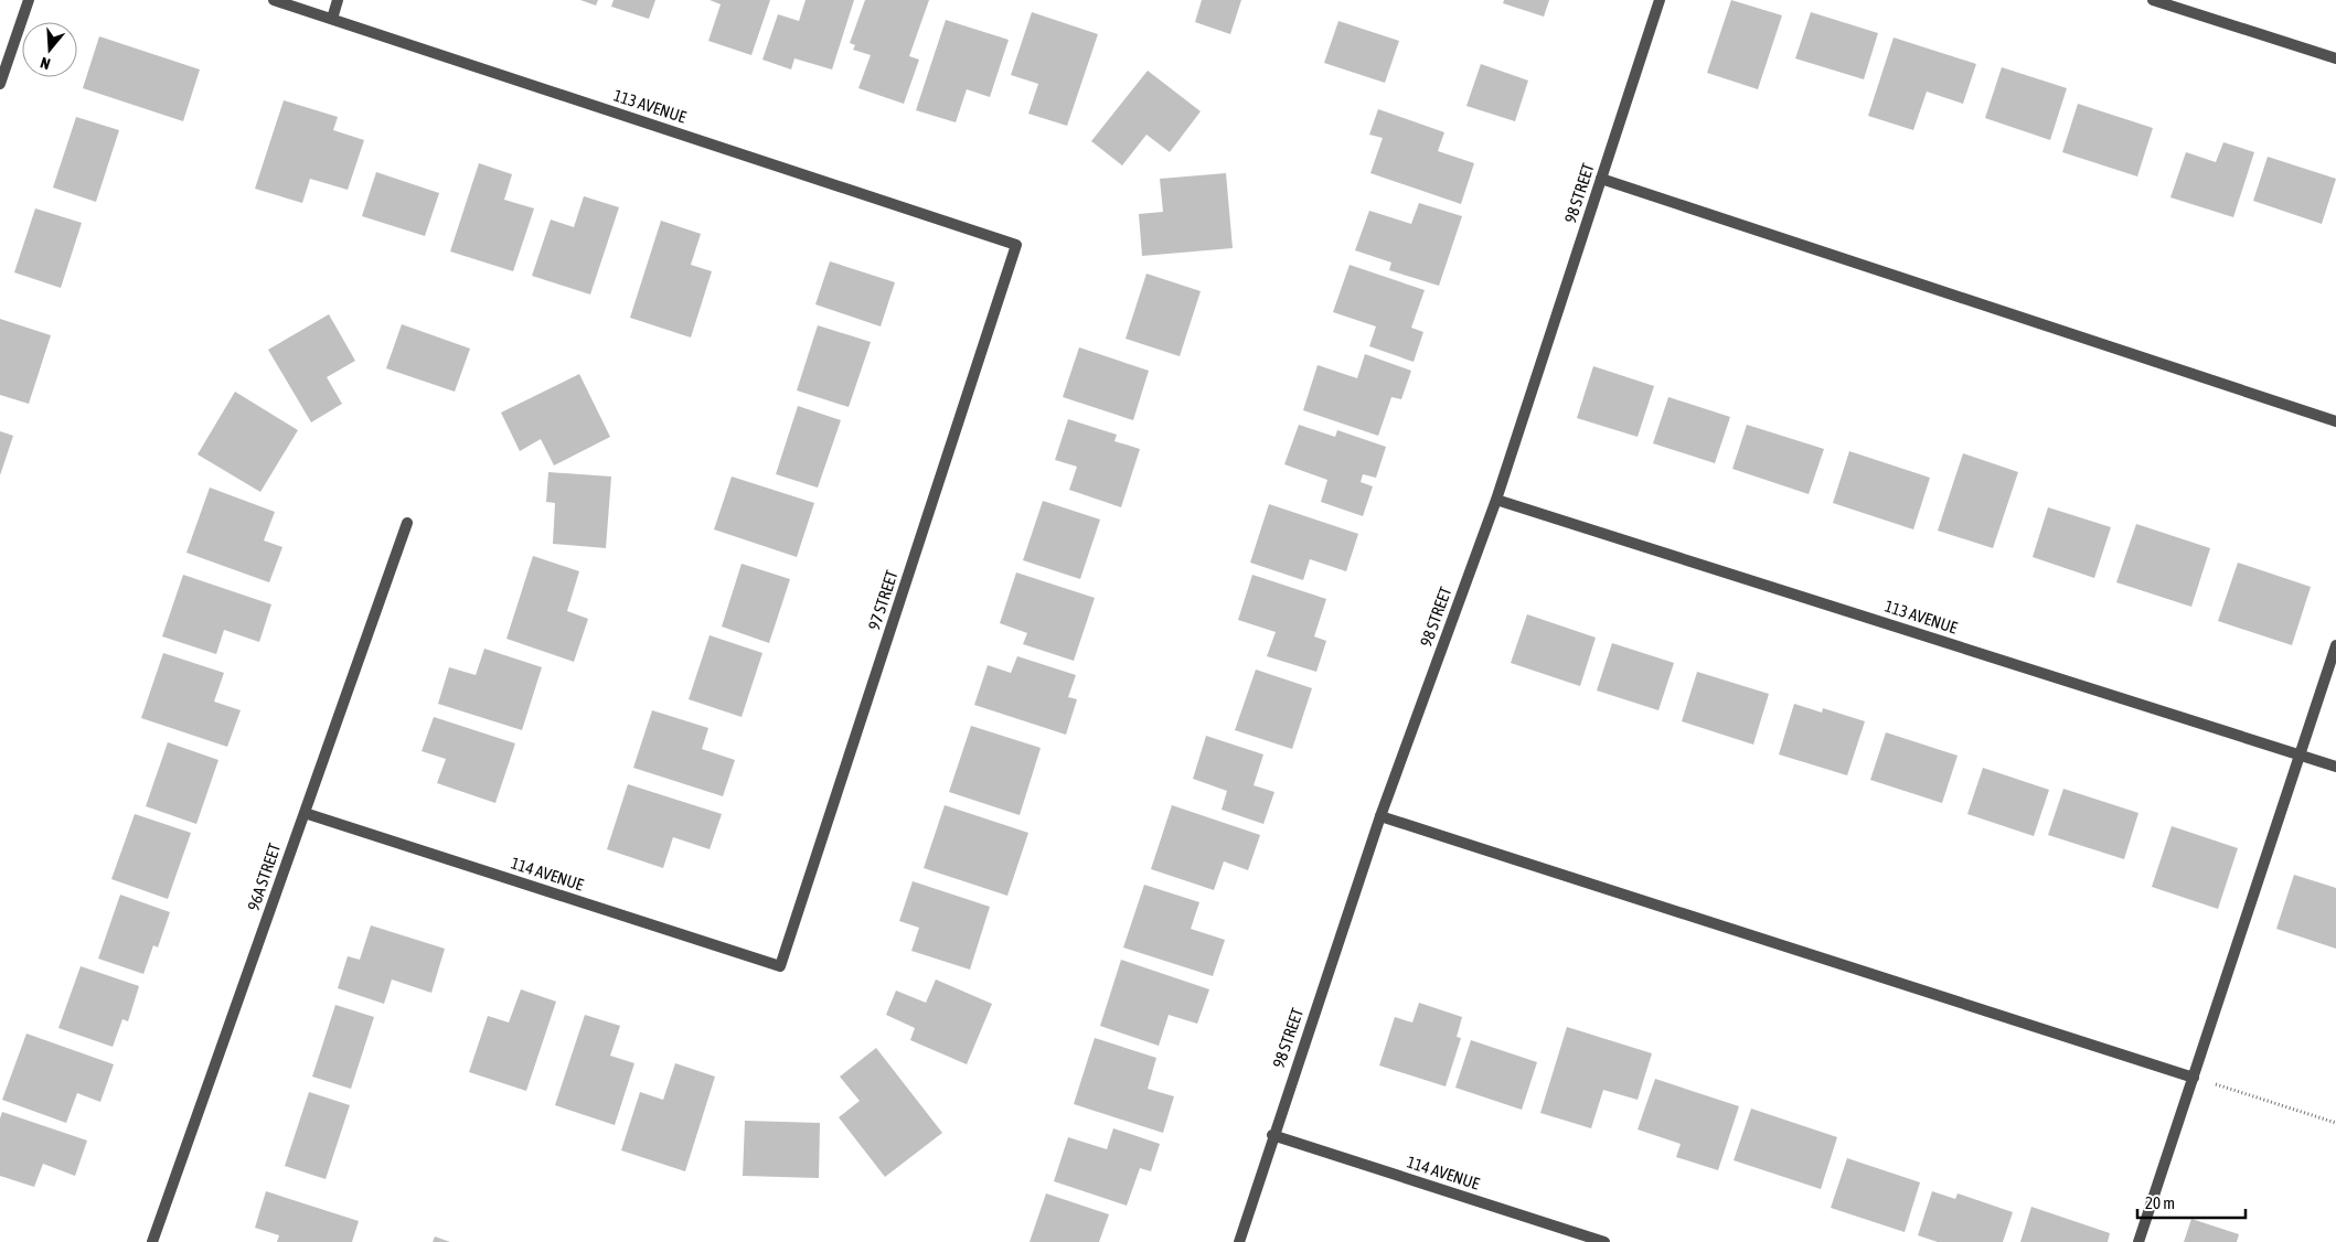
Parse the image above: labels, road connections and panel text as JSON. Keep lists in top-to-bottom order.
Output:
{
  "streets": {
    "street": [
      "113 AVENUE",
      "98 STREET",
      "97 STREET",
      "114 AVENUE",
      "96A STREET"
    ]
  },
  "crossings": [
    ["113 AVENUE", "98 STREET"],
    ["113 AVENUE", "97 STREET"],
    ["98 STREET", "114 AVENUE"],
    ["97 STREET", "114 AVENUE"],
    ["114 AVENUE", "96A STREET"]
  ],
  "scale_bar": "20 m",
  "north": "bottom"
}
